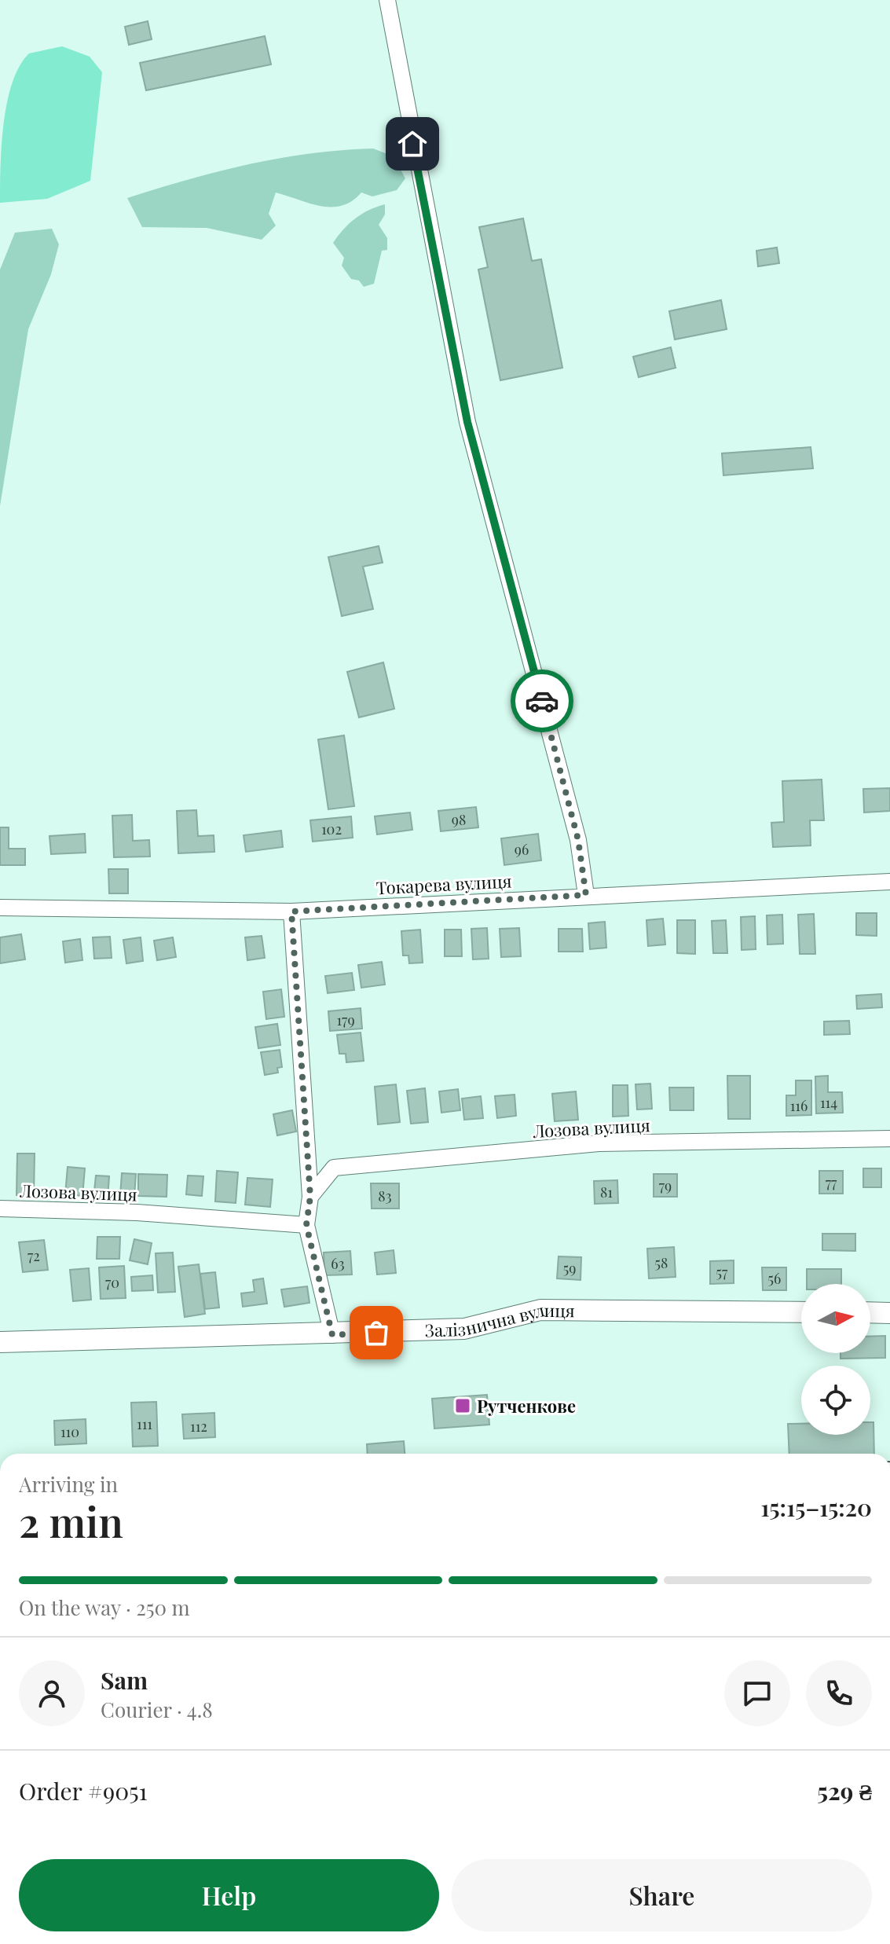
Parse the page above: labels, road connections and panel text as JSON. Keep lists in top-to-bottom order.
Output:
{
  "streets": {
    "main road": ["Залізнична вулиця"],
    "street": ["Токарева вулиця", "Лозова вулиця"]
  },
  "places": {
    "transit": ["Рутченкове"]
  },
  "house_numbers": [
    "98",
    "102",
    "96",
    "179",
    "114",
    "116",
    "77",
    "79",
    "81",
    "83",
    "72",
    "58",
    "63",
    "59",
    "57",
    "56",
    "70",
    "111",
    "112",
    "110"
  ],
  "north": "right",
  "page": {
    "heading": ["2 min", "Arriving in", "15:15–15:20"],
    "panel": [
      "Sam",
      "Courier · 4.8",
      "Order #9051",
      "529 ₴"
    ],
    "bar": "On the way · 250 m",
    "buttons": ["Help", "Share"]
  }
}
